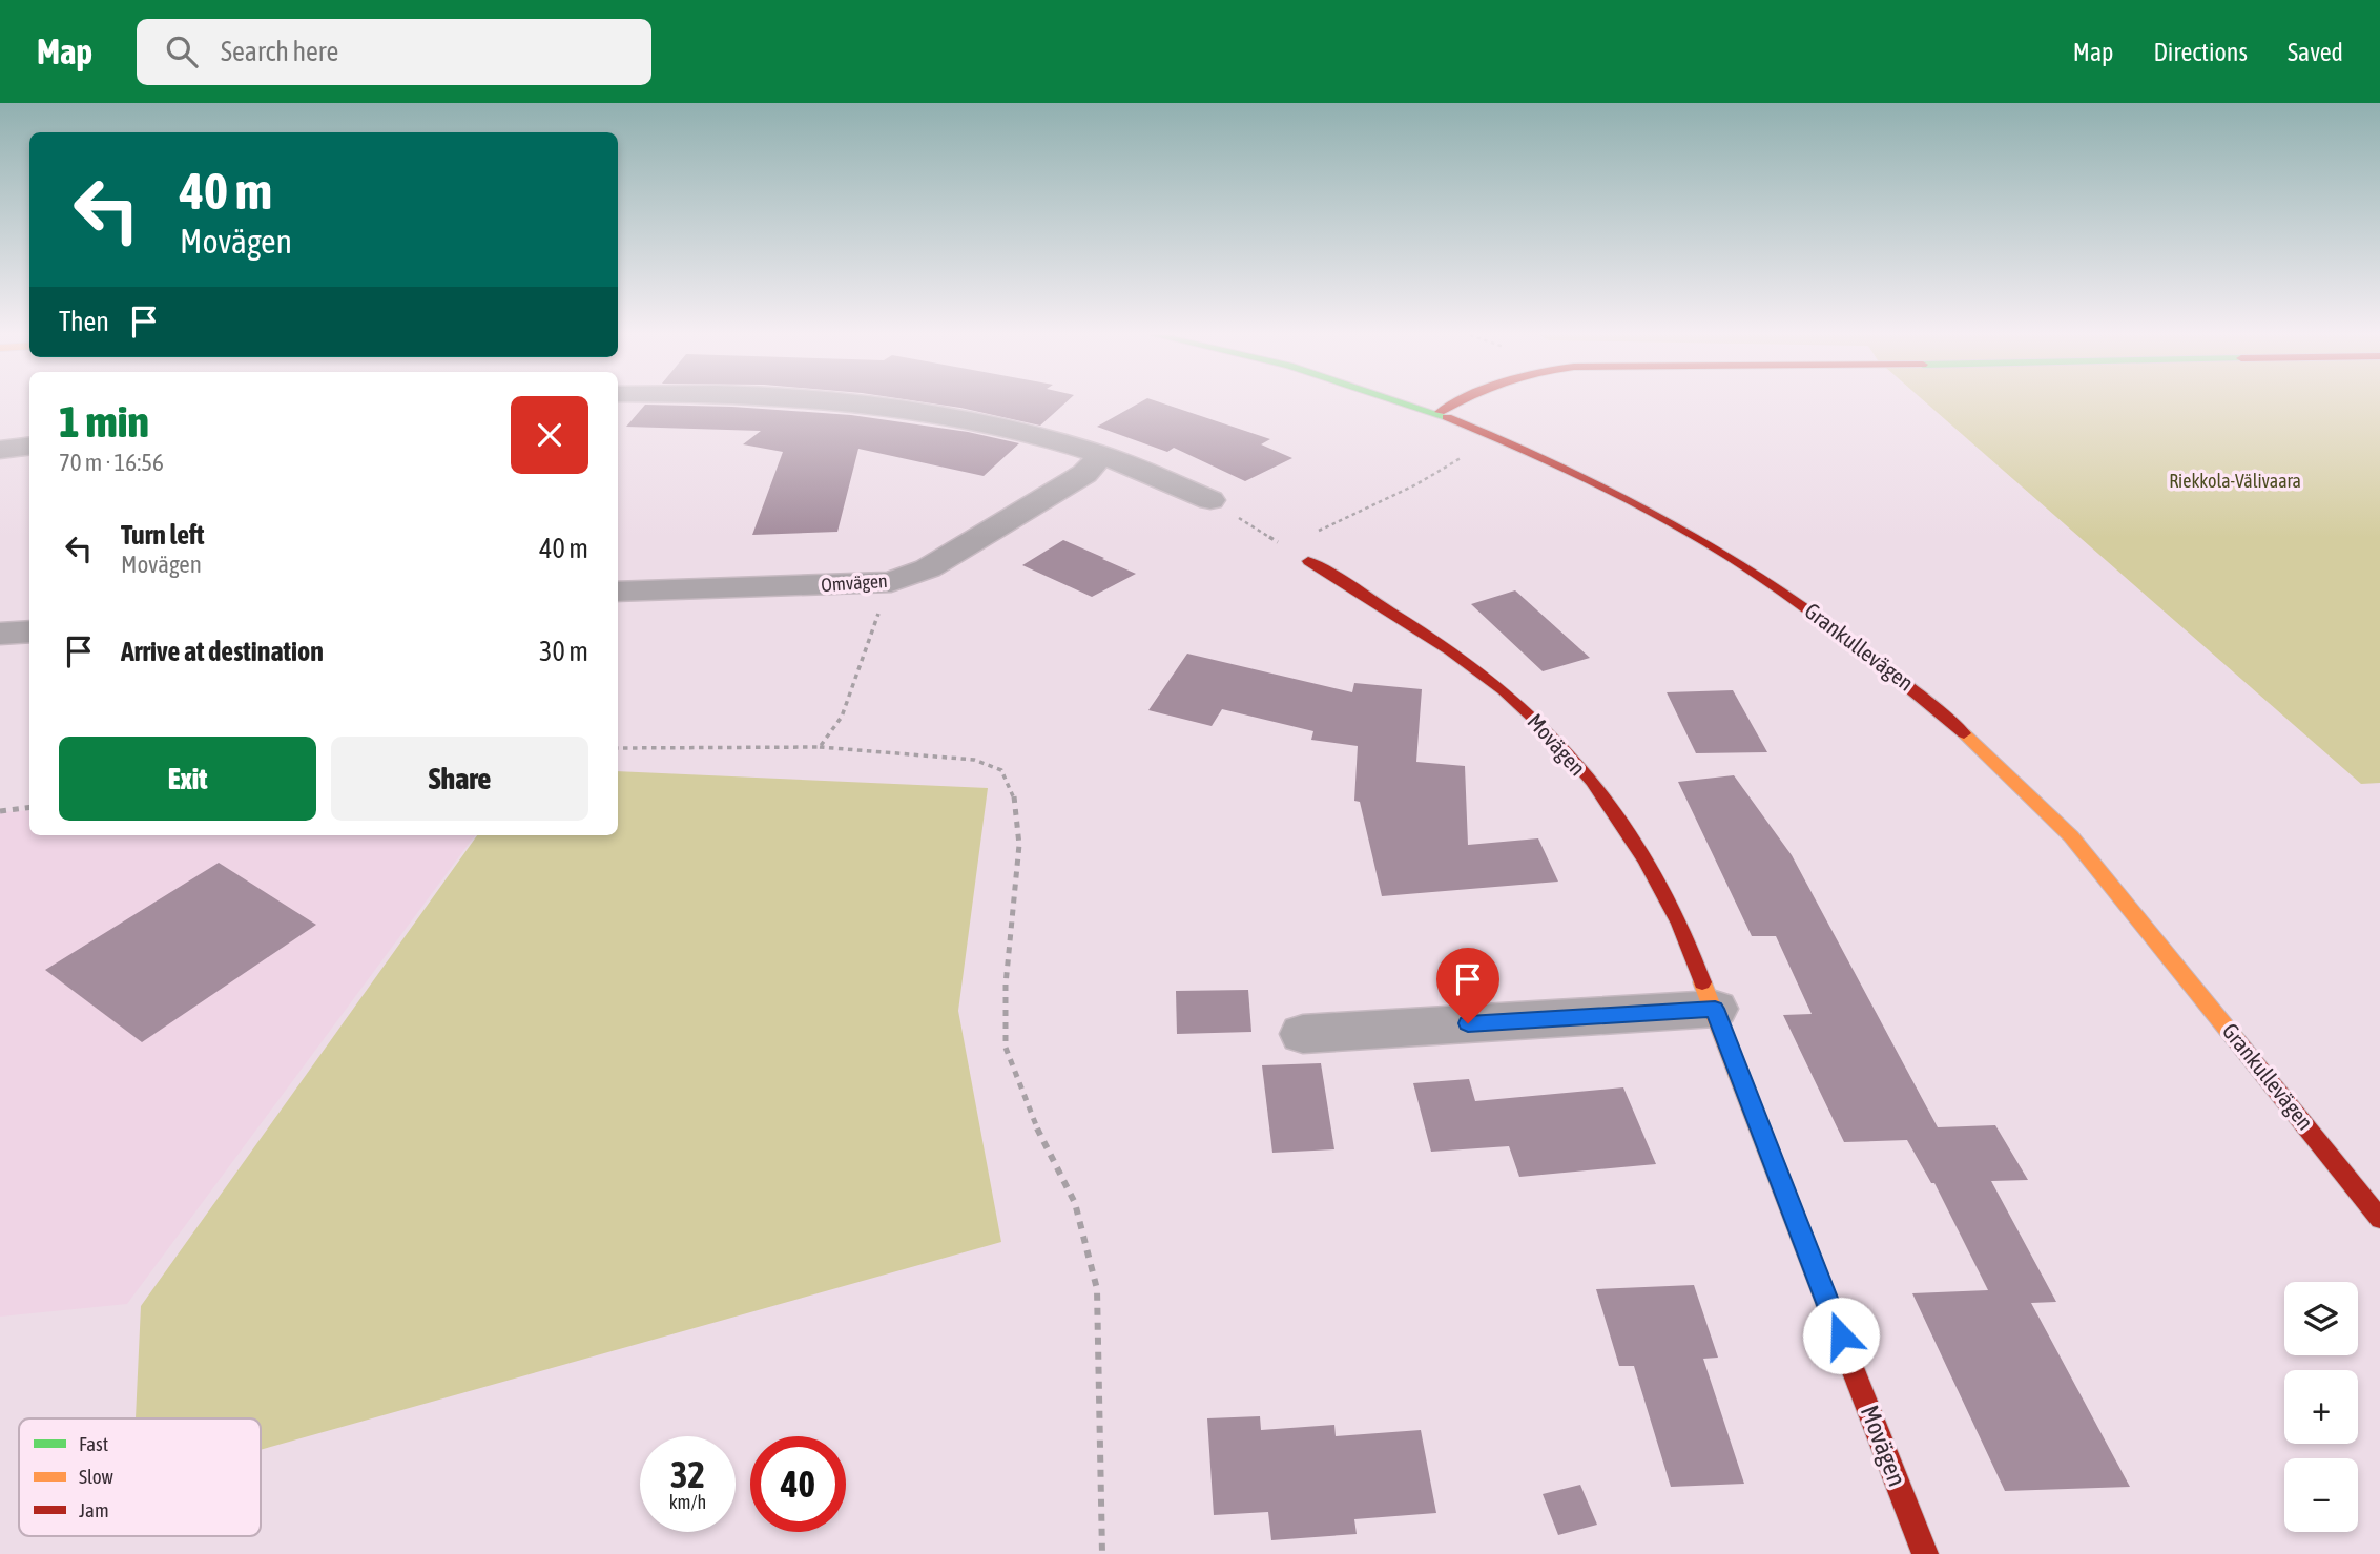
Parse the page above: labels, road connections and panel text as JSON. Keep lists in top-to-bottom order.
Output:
{
  "streets": {
    "street": ["Omvägen", "Grankullevägen", "Movägen"]
  },
  "parks": ["Riekkola-Välivaara"],
  "legend": ["Fast", "Slow", "Jam"],
  "page": {
    "header": "Map",
    "search": "Search here",
    "nav": ["Map", "Directions", "Saved"],
    "turn": ["40 m", "Movägen"],
    "then": "Then",
    "heading": ["1 min", "70 m · 16:56"],
    "list": [
      {
        "name": "Turn left",
        "note": "Movägen",
        "value": "40 m"
      },
      {
        "name": "Arrive at destination",
        "value": "30 m"
      }
    ],
    "buttons": ["Exit", "Share"],
    "map_buttons": ["+", "−"],
    "speed": "32 km/h",
    "limit": "40"
  }
}
